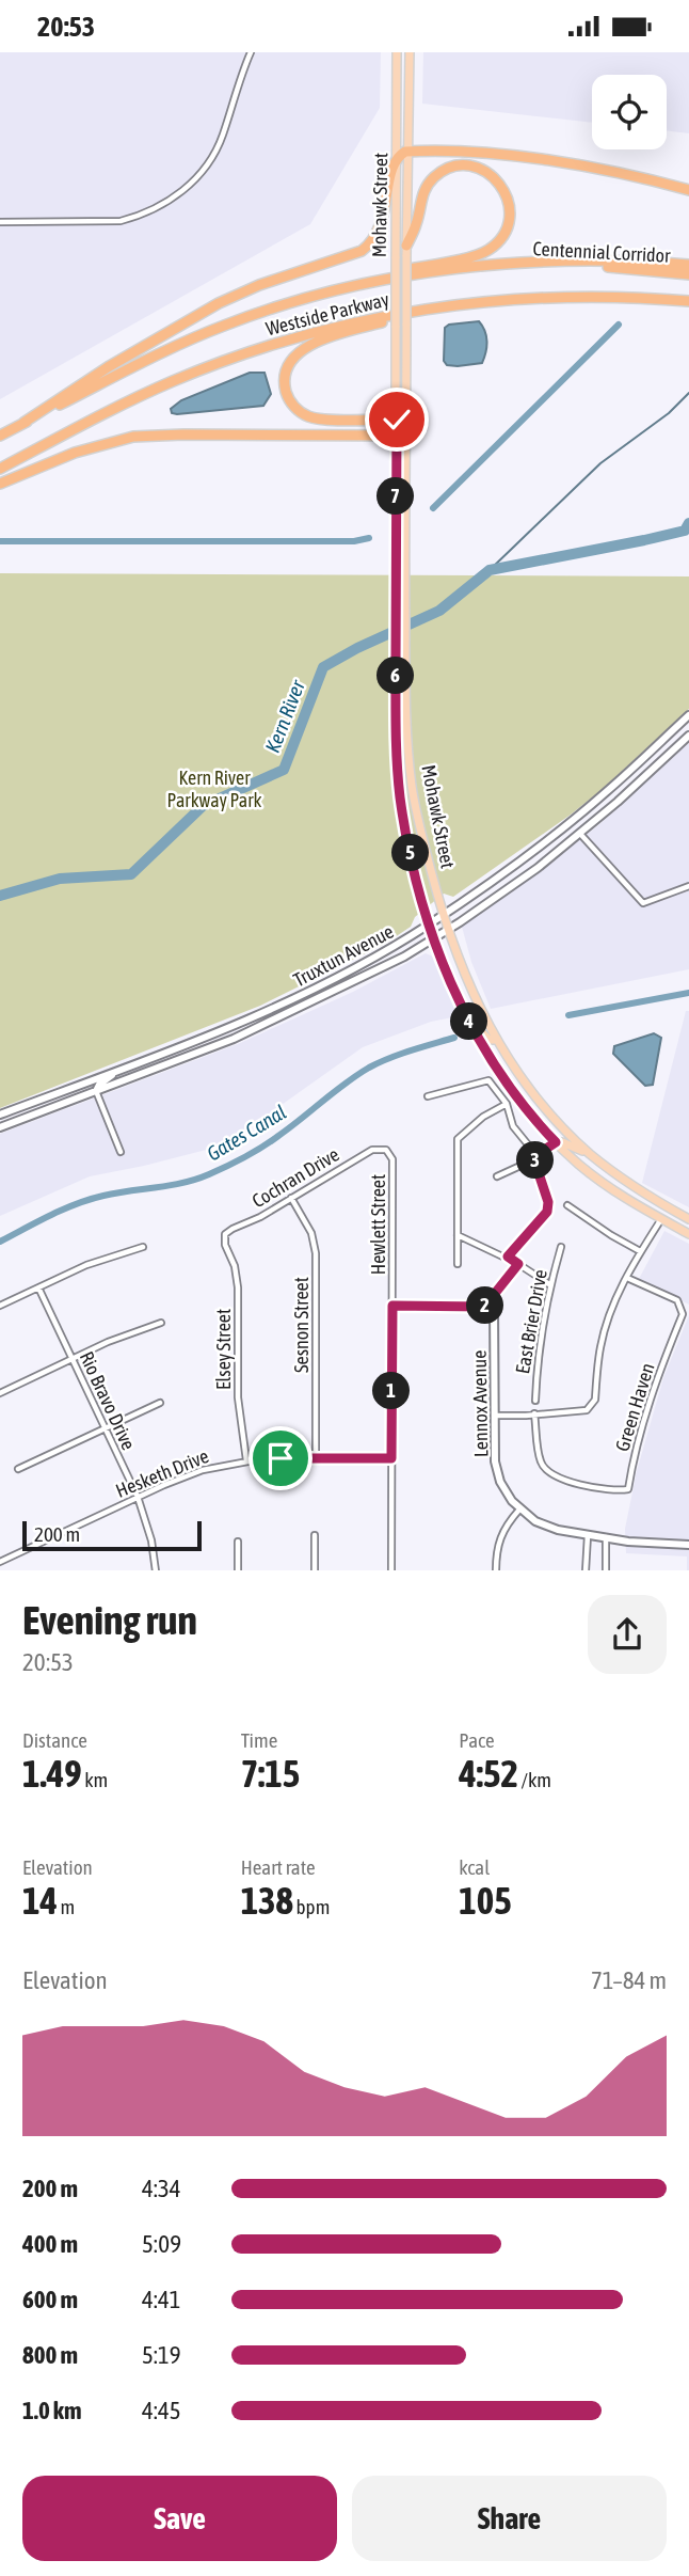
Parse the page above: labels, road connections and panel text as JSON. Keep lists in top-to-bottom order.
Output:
{
  "streets": {
    "highway": ["Centennial Corridor", "Westside Parkway"],
    "main road": ["Mohawk Street", "Truxtun Avenue", "Lennox Avenue"],
    "street": [
      "Cochran Drive",
      "Hewlett Street",
      "East Brier Drive",
      "Sesnon Street",
      "Elsey Street",
      "Rio Bravo Drive",
      "Green Haven",
      "Hesketh Drive"
    ]
  },
  "crossings": [
    ["Mohawk Street", "Truxtun Avenue"],
    ["Centennial Corridor", "Westside Parkway"],
    ["Cochran Drive", "Hewlett Street"],
    ["Cochran Drive", "Sesnon Street"],
    ["Cochran Drive", "Elsey Street"],
    ["Hewlett Street", "Hesketh Drive"],
    ["Sesnon Street", "Hesketh Drive"],
    ["Elsey Street", "Hesketh Drive"],
    ["Rio Bravo Drive", "Hesketh Drive"]
  ],
  "water": ["Kern River", "Gates Canal"],
  "parks": ["Kern River Parkway Park"],
  "scale_bar": "200 m",
  "page": {
    "status": "20:53",
    "pins": [
      "7",
      "6",
      "5",
      "4",
      "3",
      "2",
      "1"
    ],
    "scale": "200 m",
    "heading": ["Evening run", "20:53"],
    "stats": [
      ["Distance", "1.49 km"],
      ["Time", "7:15"],
      ["Pace", "4:52 /km"],
      ["Elevation", "14 m"],
      ["Heart rate", "138 bpm"],
      ["kcal", "105"]
    ],
    "chart": ["Elevation", "71–84 m"],
    "list": [
      {
        "name": "200 m",
        "note": "4:34"
      },
      {
        "name": "400 m",
        "note": "5:09"
      },
      {
        "name": "600 m",
        "note": "4:41"
      },
      {
        "name": "800 m",
        "note": "5:19"
      },
      {
        "name": "1.0 km",
        "note": "4:45"
      }
    ],
    "buttons": ["Save", "Share"]
  }
}
